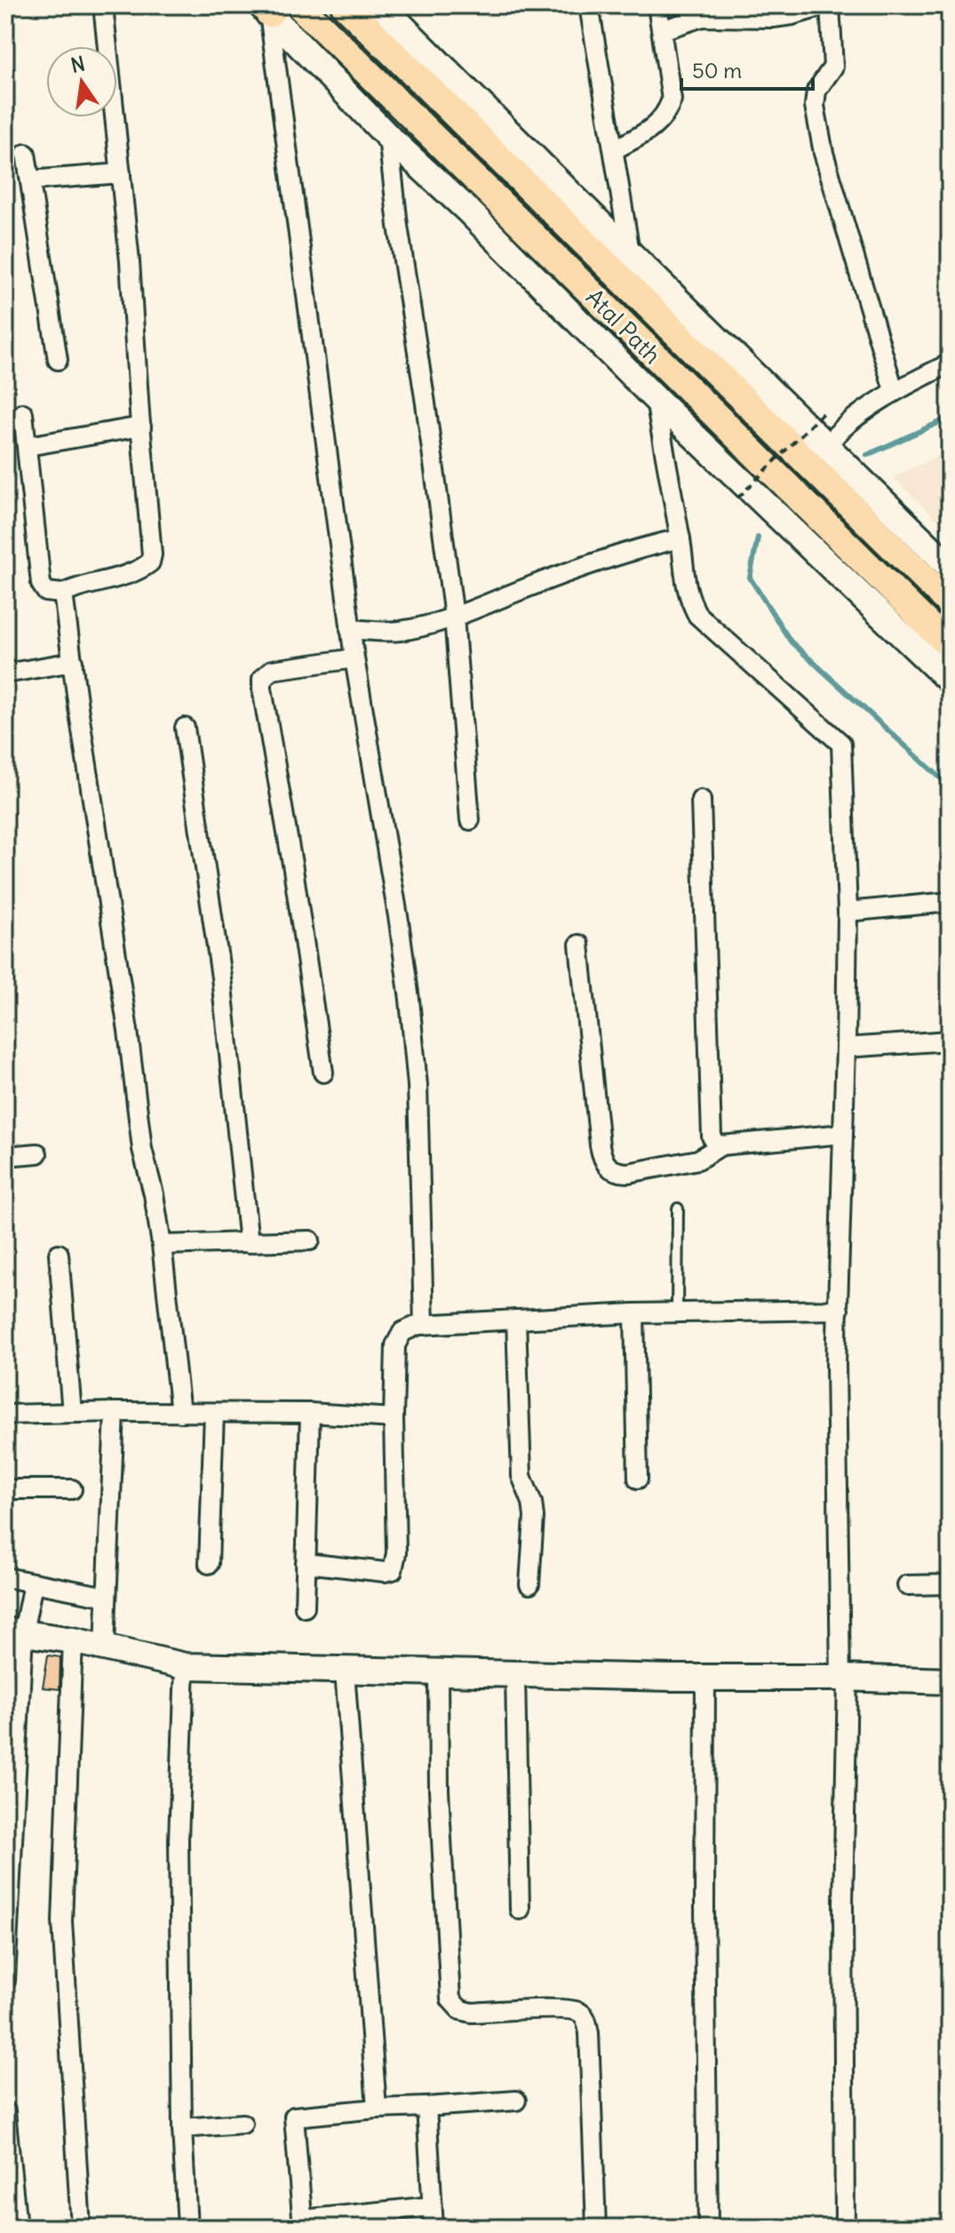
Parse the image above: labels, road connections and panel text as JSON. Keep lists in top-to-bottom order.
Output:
{
  "streets": {
    "main road": ["Atal Path"]
  },
  "scale_bar": "50 m",
  "north": "top"
}
